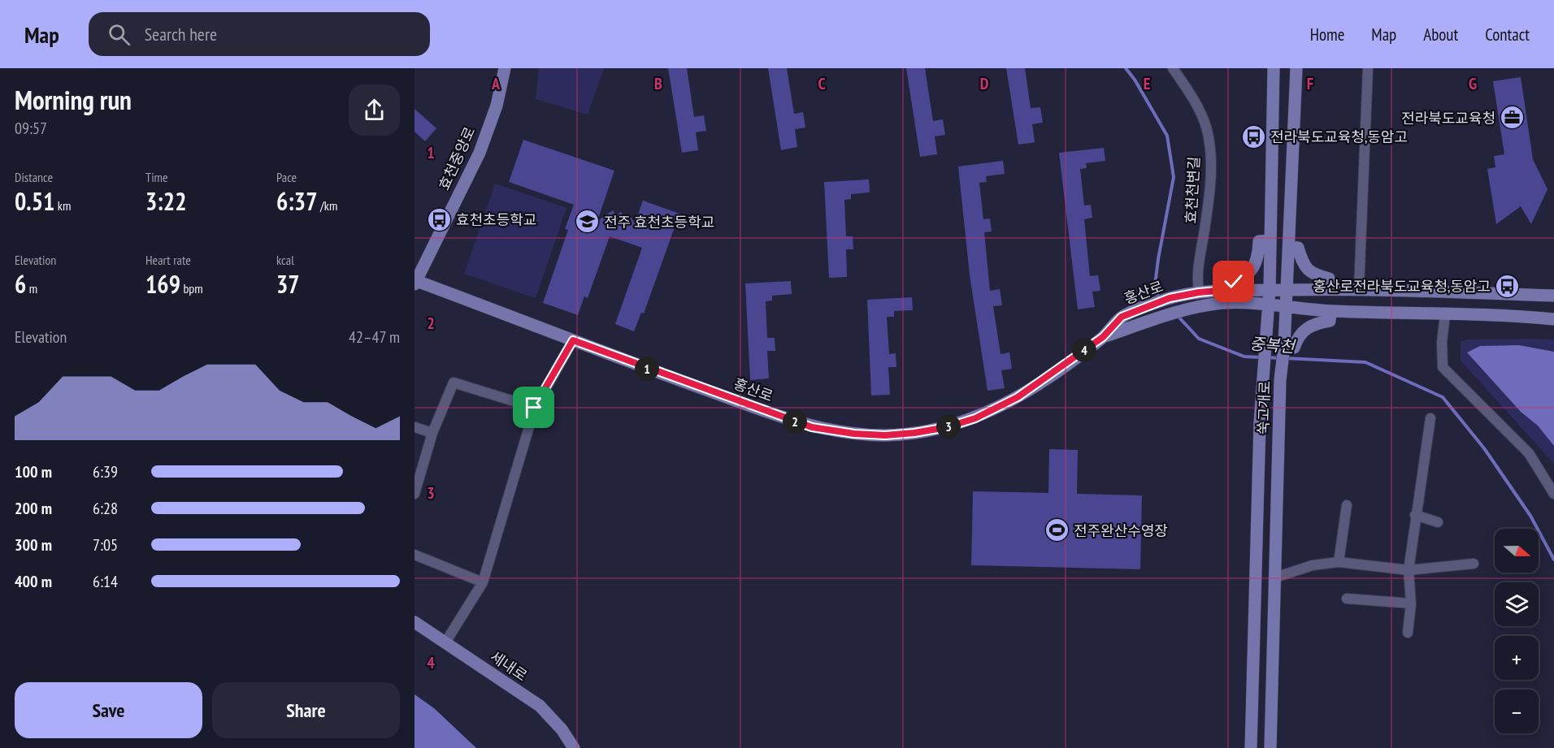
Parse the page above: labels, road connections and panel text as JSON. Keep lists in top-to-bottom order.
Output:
{
  "streets": {
    "street": [
      "효천중앙로",
      "효천천변길",
      "홍산로",
      "쑥고개로",
      "세내로"
    ]
  },
  "crossings": [
    ["효천중앙로", "홍산로"],
    ["효천천변길", "홍산로"],
    ["홍산로", "쑥고개로"]
  ],
  "water": ["중복천"],
  "places": {
    "office": ["전라북도교육청"],
    "bus stop": ["전라북도교육청,동암고", "효천초등학교", "홍산로전라북도교육청,동암고"],
    "school or university": ["전주 효천초등학교"],
    "sports": ["전주완산수영장"]
  },
  "north": "right",
  "page": {
    "header": "Map",
    "search": "Search here",
    "nav": [
      "Home",
      "Map",
      "About",
      "Contact"
    ],
    "heading": ["Morning run", "09:57"],
    "stats": [
      ["Distance", "0.51 km"],
      ["Time", "3:22"],
      ["Pace", "6:37 /km"],
      ["Elevation", "6 m"],
      ["Heart rate", "169 bpm"],
      ["kcal", "37"]
    ],
    "chart": ["Elevation", "42–47 m"],
    "pins": [
      "4",
      "1",
      "2",
      "3"
    ],
    "list": [
      {
        "name": "100 m",
        "note": "6:39"
      },
      {
        "name": "200 m",
        "note": "6:28"
      },
      {
        "name": "300 m",
        "note": "7:05"
      },
      {
        "name": "400 m",
        "note": "6:14"
      }
    ],
    "map_buttons": ["+", "−"],
    "buttons": ["Save", "Share"]
  },
  "grid": {
    "columns": [
      "A",
      "B",
      "C",
      "D",
      "E",
      "F",
      "G"
    ],
    "rows": [
      "1",
      "2",
      "3",
      "4"
    ]
  }
}
